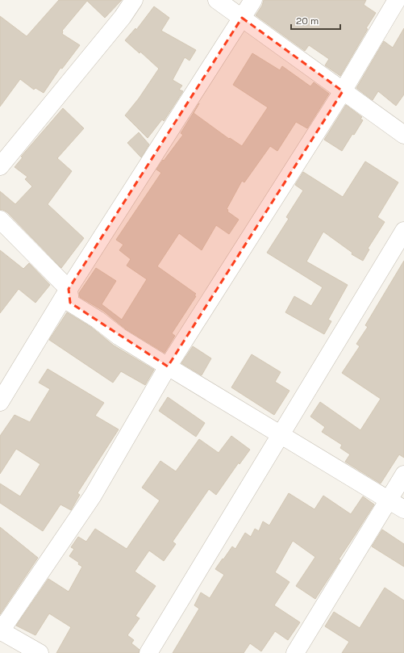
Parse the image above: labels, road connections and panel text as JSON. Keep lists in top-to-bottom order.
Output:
{
  "scale_bar": "20 m"
}
